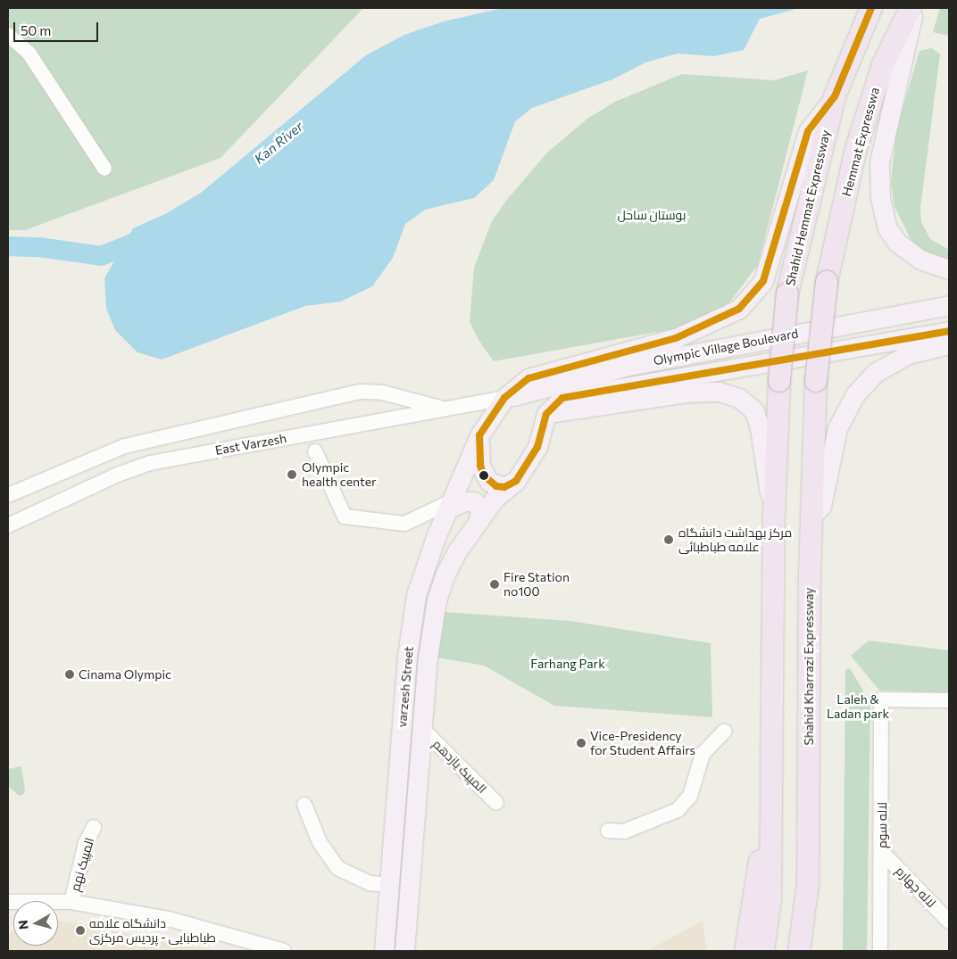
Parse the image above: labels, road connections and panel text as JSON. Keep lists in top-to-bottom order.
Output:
{
  "streets": {
    "highway": ["Hemmat Expresswa", "Shahid Hemmat Expressway", "Shahid Kharrazi Expressway"],
    "main road": ["Olympic Village Boulevard", "varzesh Street"],
    "street": [
      "East Varzesh",
      "المپیک یازدهم",
      "لاله سوم",
      "المپیک نهم",
      "لاله چهارم"
    ]
  },
  "crossings": [
    ["Hemmat Expresswa", "Shahid Kharrazi Expressway"],
    ["Shahid Hemmat Expressway", "varzesh Street"],
    ["Olympic Village Boulevard", "East Varzesh"],
    ["Olympic Village Boulevard", "varzesh Street"],
    ["East Varzesh", "varzesh Street"],
    ["varzesh Street", "المپیک یازدهم"],
    ["لاله سوم", "لاله چهارم"]
  ],
  "water": ["Kan River"],
  "parks": ["بوستان ساحل", "Farhang Park", "Laleh & Ladan park"],
  "places": [
    "Olympic health center",
    "مرکز بهداشت دانشگاه علامه طباطبائی",
    "Fire Station no100",
    "Cinama Olympic",
    "Vice-Presidency for Student Affairs",
    "دانشگاه علامه طباطبایی - پردیس مرکزی"
  ],
  "scale_bar": "50 m",
  "north": "left"
}
